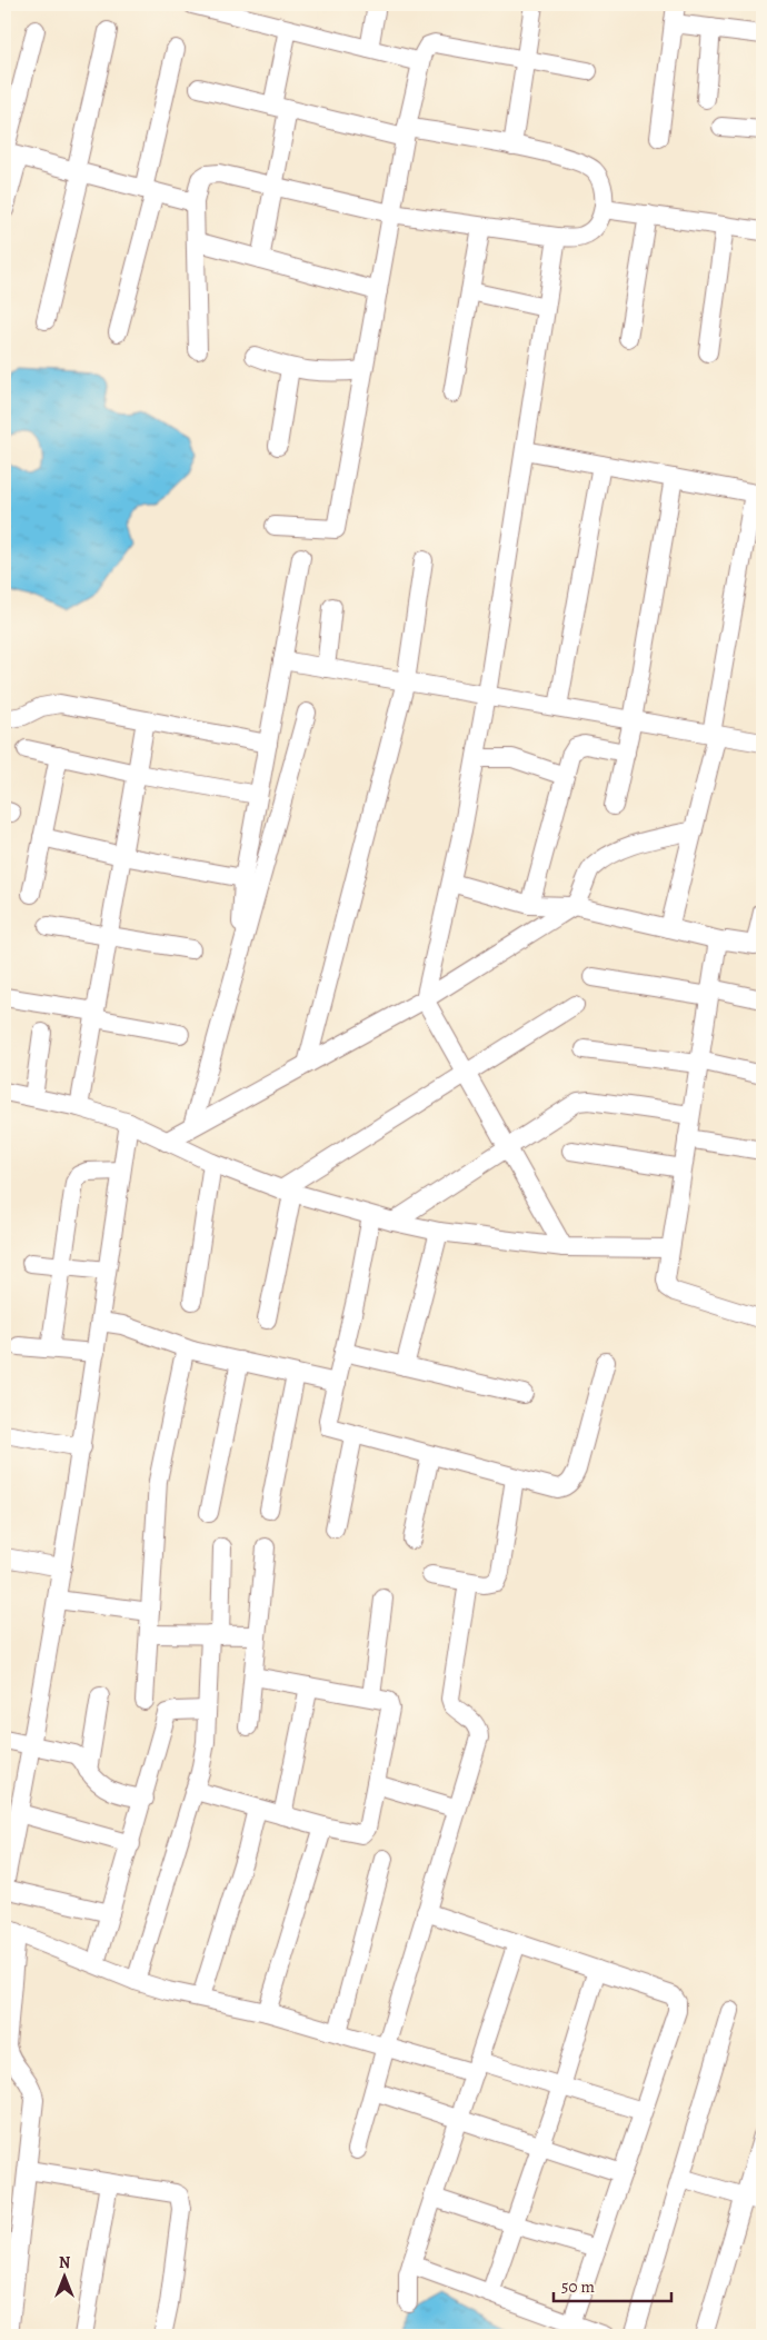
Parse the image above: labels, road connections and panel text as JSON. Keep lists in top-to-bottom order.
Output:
{
  "scale_bar": "50 m",
  "north": "top"
}
